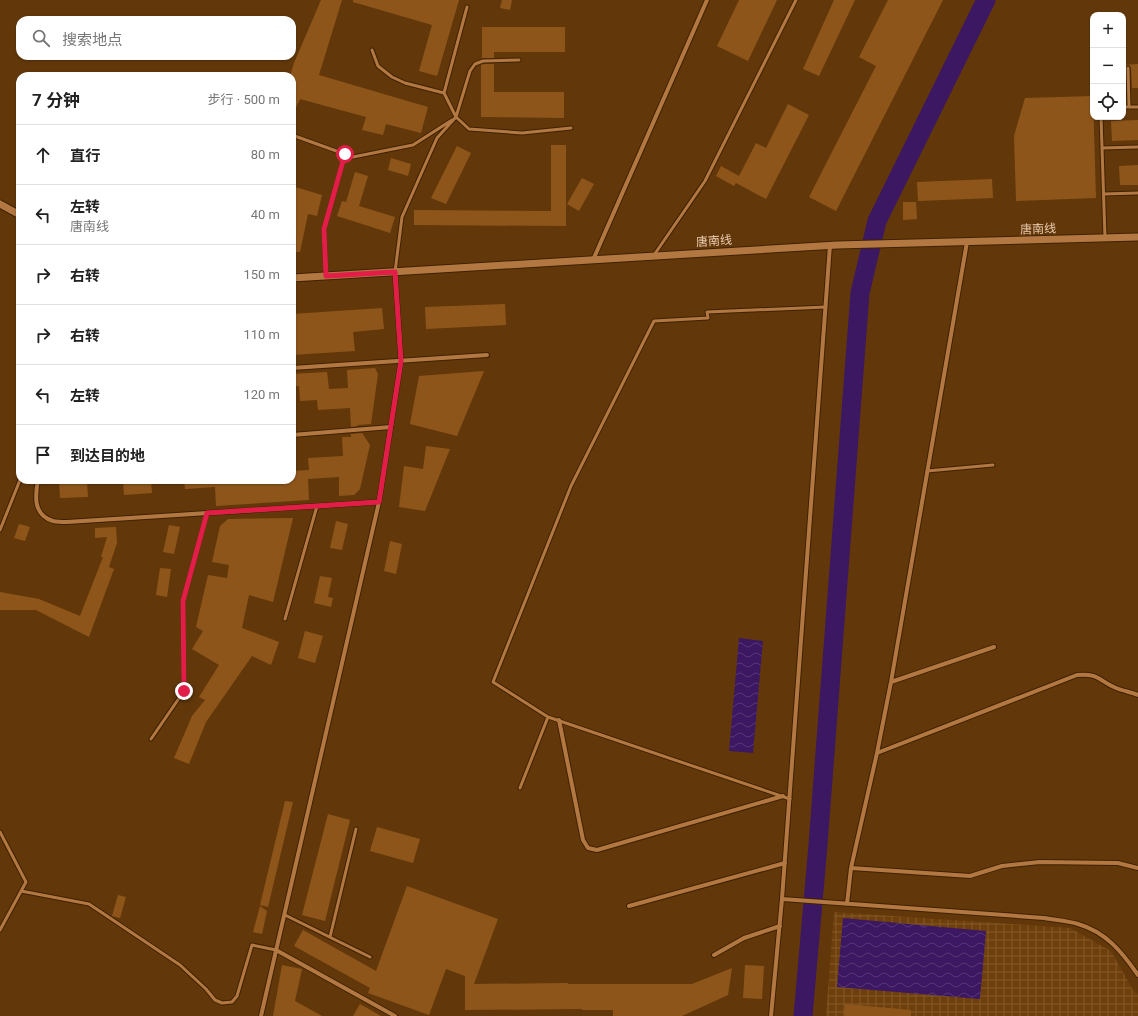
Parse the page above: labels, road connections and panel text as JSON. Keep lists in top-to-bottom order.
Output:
{
  "streets": {
    "street": ["唐南线"]
  },
  "page": {
    "map_buttons": ["+", "−"],
    "search": "搜索地点",
    "heading": ["7 分钟", "步行 · 500 m"],
    "list": [
      ["直行", "80 m"],
      ["左转", "唐南线", "40 m"],
      ["右转", "150 m"],
      ["右转", "110 m"],
      ["左转", "120 m"],
      "到达目的地"
    ]
  }
}
